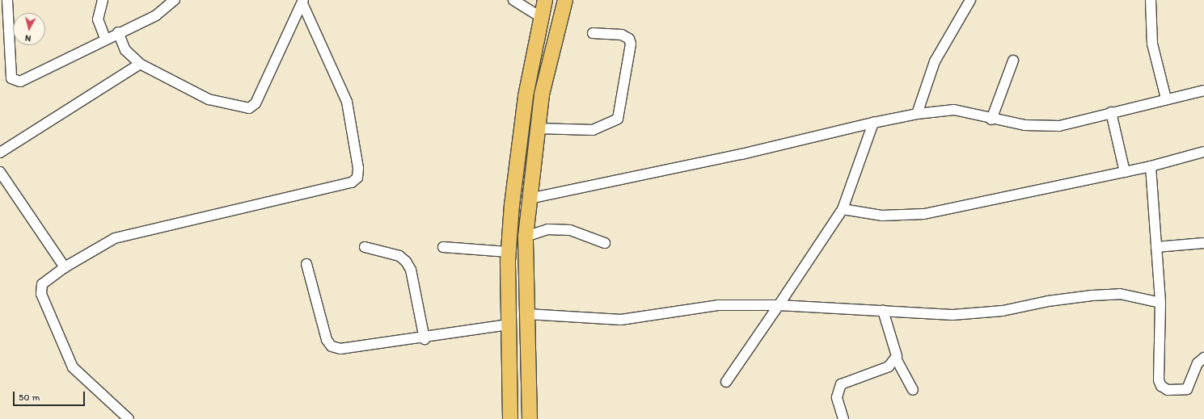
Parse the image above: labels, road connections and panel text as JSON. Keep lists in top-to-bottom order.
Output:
{
  "scale_bar": "50 m",
  "north": "bottom"
}
